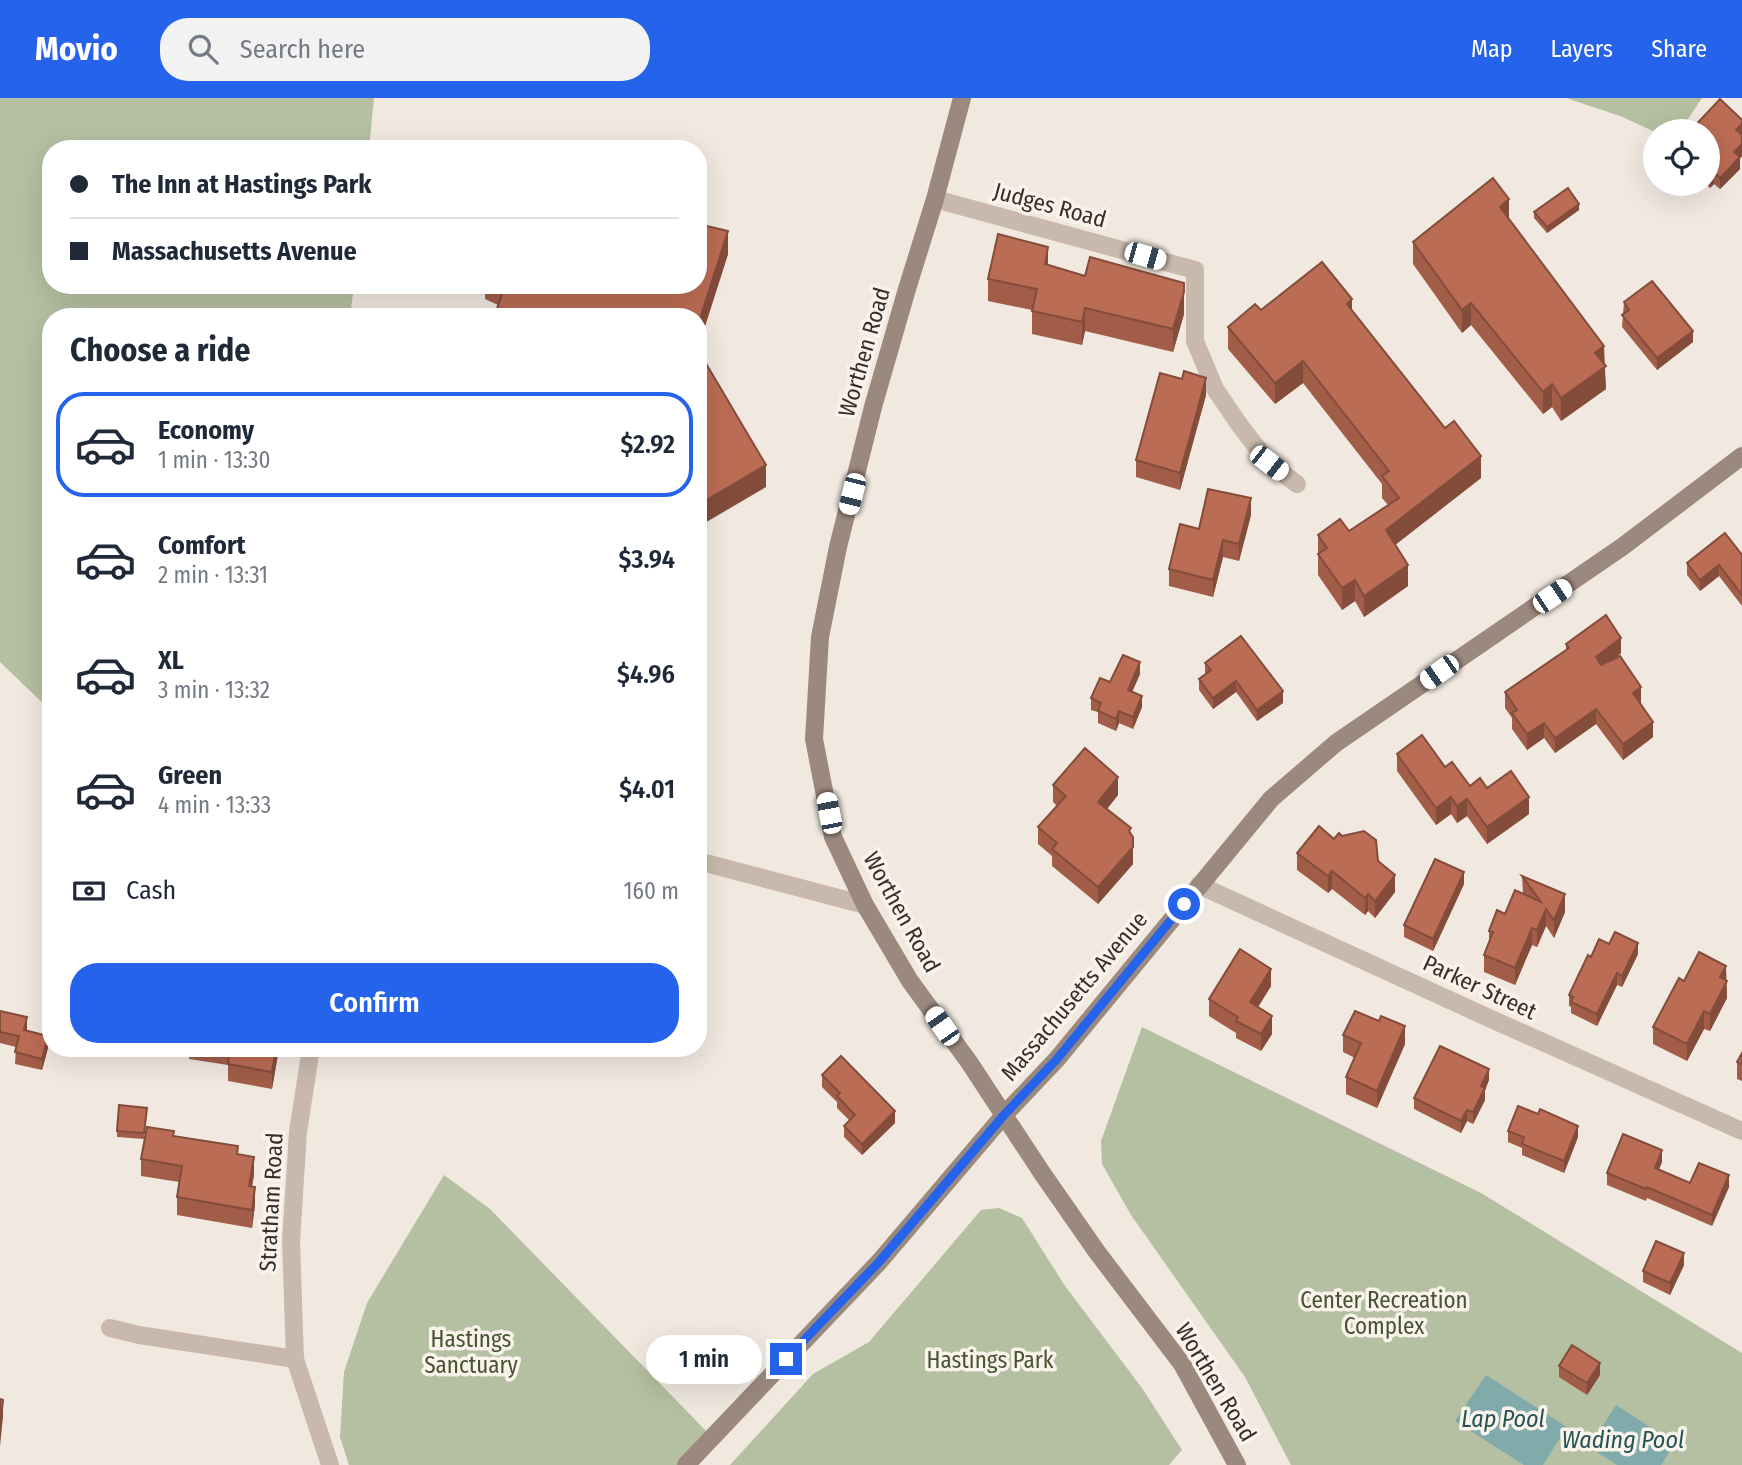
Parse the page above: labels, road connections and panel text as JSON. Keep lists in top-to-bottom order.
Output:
{
  "streets": {
    "main road": ["Worthen Road", "Massachusetts Avenue"],
    "street": ["Judges Road", "Parker Street", "Stratham Road"]
  },
  "crossings": [
    ["Judges Road", "Worthen Road"],
    ["Worthen Road", "Massachusetts Avenue"],
    ["Parker Street", "Massachusetts Avenue"]
  ],
  "water": ["Lap Pool", "Wading Pool"],
  "parks": ["Center Recreation Complex", "Hastings Sanctuary", "Hastings Park"],
  "page": {
    "header": "Movio",
    "search": "Search here",
    "nav": ["Map", "Layers", "Share"],
    "banner": ["The Inn at Hastings Park", "Massachusetts Avenue"],
    "heading": "Choose a ride",
    "list": [
      {
        "name": "Economy",
        "note": "1 min · 13:30",
        "value": "$2.92"
      },
      {
        "name": "Comfort",
        "note": "2 min · 13:31",
        "value": "$3.94"
      },
      {
        "name": "XL",
        "note": "3 min · 13:32",
        "value": "$4.96"
      },
      {
        "name": "Green",
        "note": "4 min · 13:33",
        "value": "$4.01"
      }
    ],
    "pay": ["Cash", "160 m"],
    "buttons": "Confirm",
    "bubble": "1 min"
  }
}
